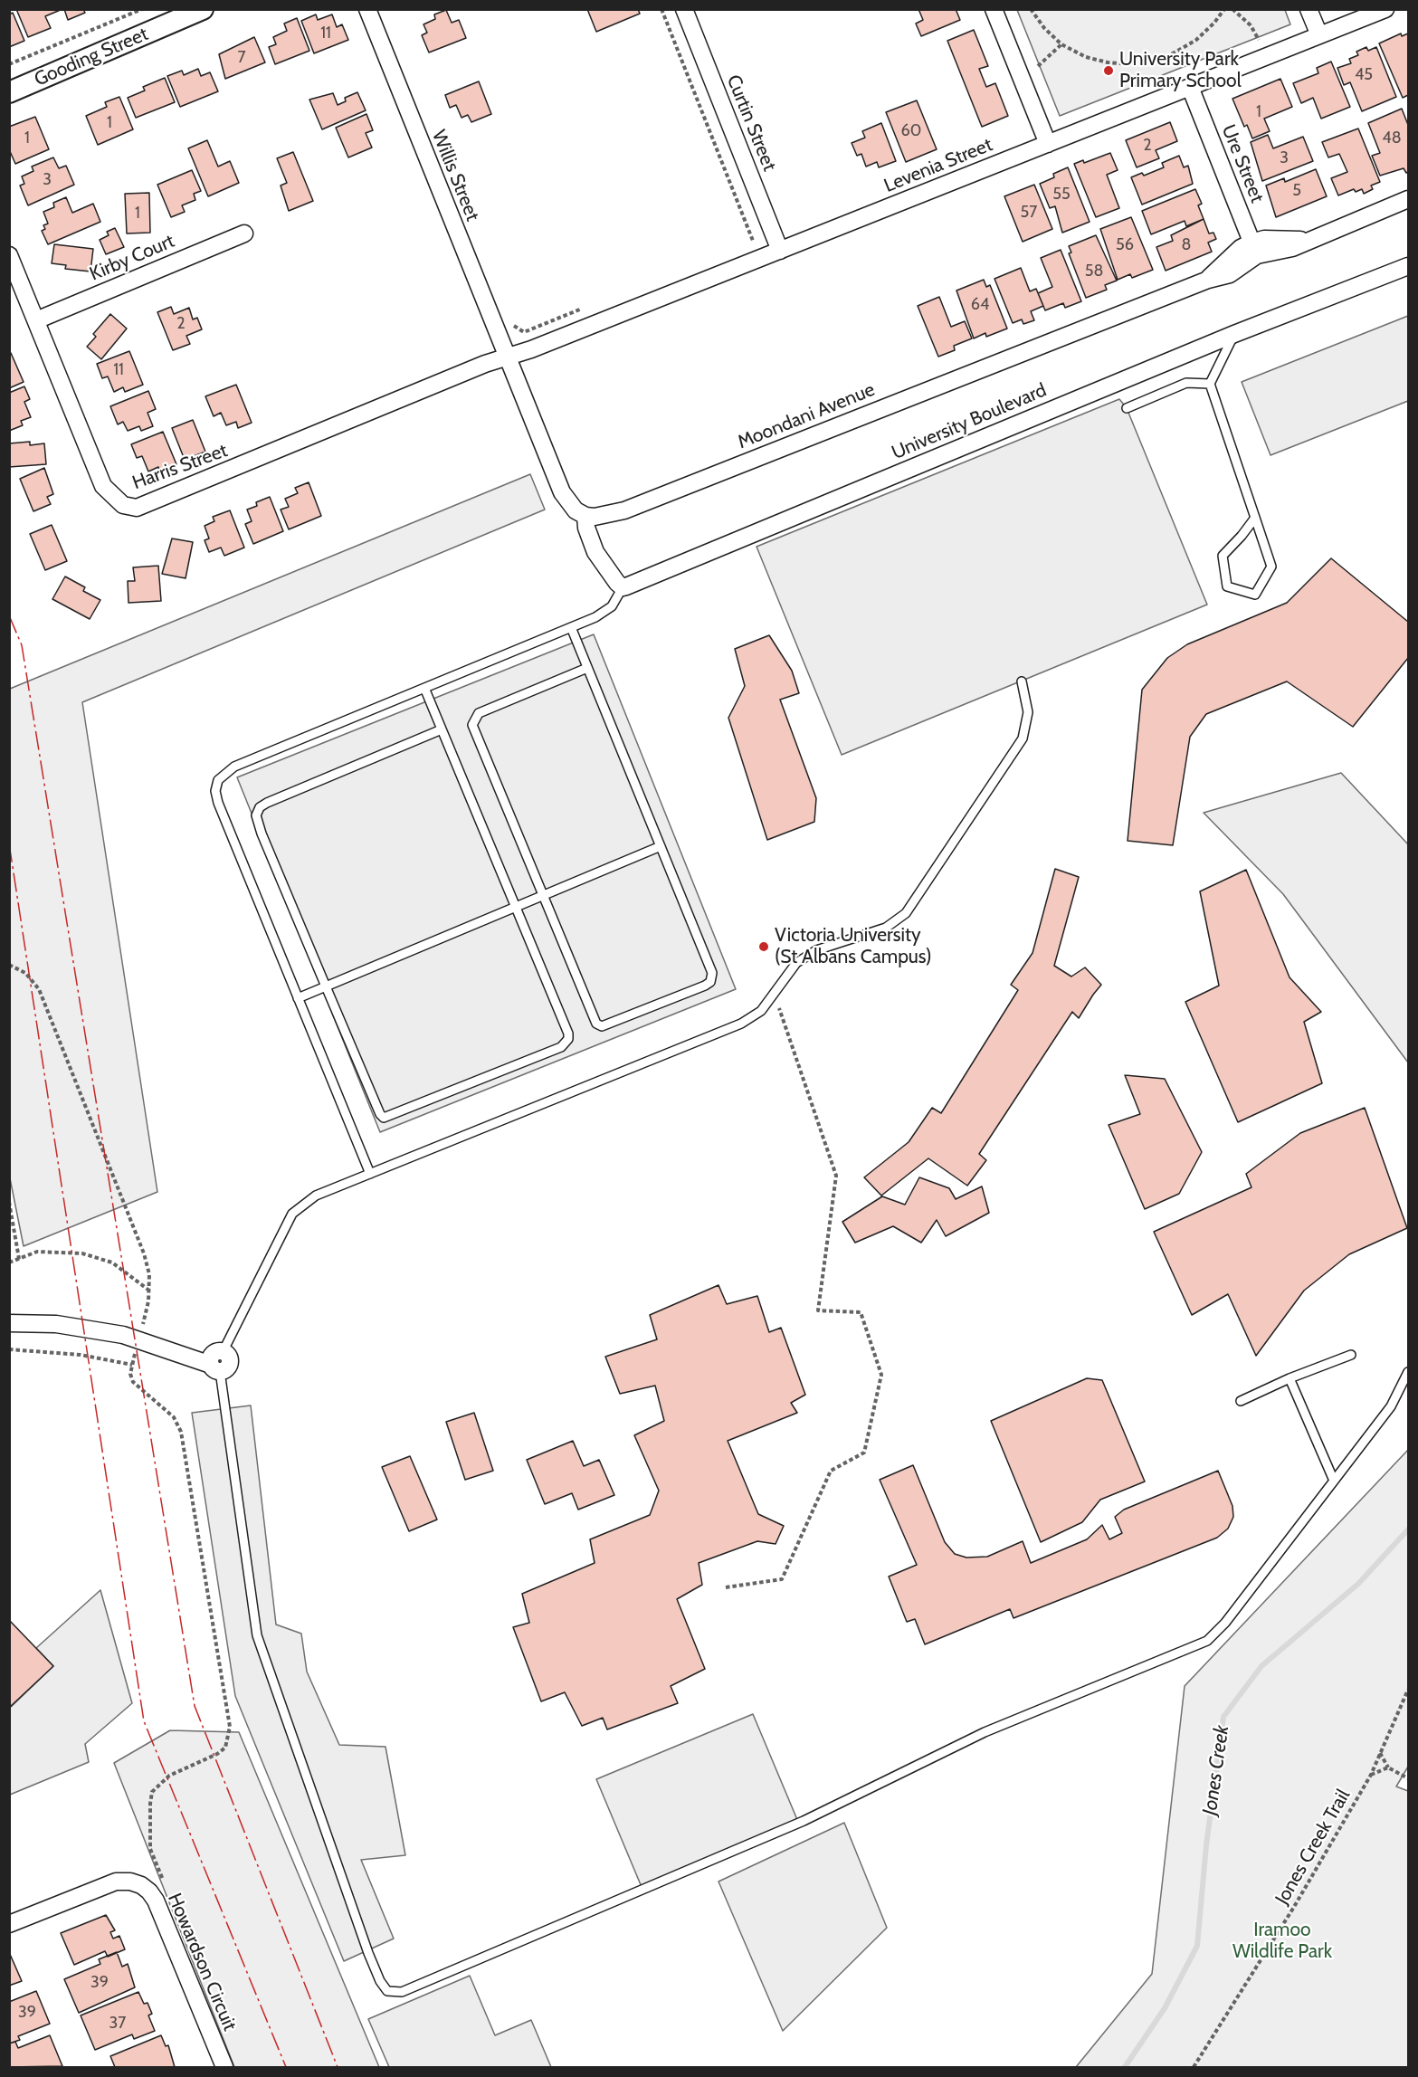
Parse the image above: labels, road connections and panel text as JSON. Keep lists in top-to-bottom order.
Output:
{
  "streets": {
    "street": [
      "Gooding Street",
      "Curtin Street",
      "Ure Street",
      "Levenia Street",
      "Willis Street",
      "Kirby Court",
      "Moondani Avenue",
      "University Boulevard",
      "Harris Street",
      "Howardson Circuit"
    ],
    "path": ["Jones Creek Trail"]
  },
  "crossings": [
    ["Curtin Street", "Levenia Street"],
    ["Ure Street", "Levenia Street"],
    ["Ure Street", "Moondani Avenue"],
    ["Levenia Street", "Willis Street"],
    ["Levenia Street", "Harris Street"],
    ["Willis Street", "Harris Street"],
    ["Kirby Court", "Harris Street"]
  ],
  "water": ["Jones Creek"],
  "parks": ["Iramoo Wildlife Park"],
  "places": ["University Park Primary School", "Victoria University (St Albans Campus)"],
  "house_numbers": [
    "11",
    "7",
    "45",
    "1",
    "1",
    "60",
    "1",
    "48",
    "2",
    "3",
    "3",
    "5",
    "55",
    "57",
    "1",
    "56",
    "8",
    "58",
    "64",
    "2",
    "11",
    "39",
    "39",
    "37"
  ]
}
